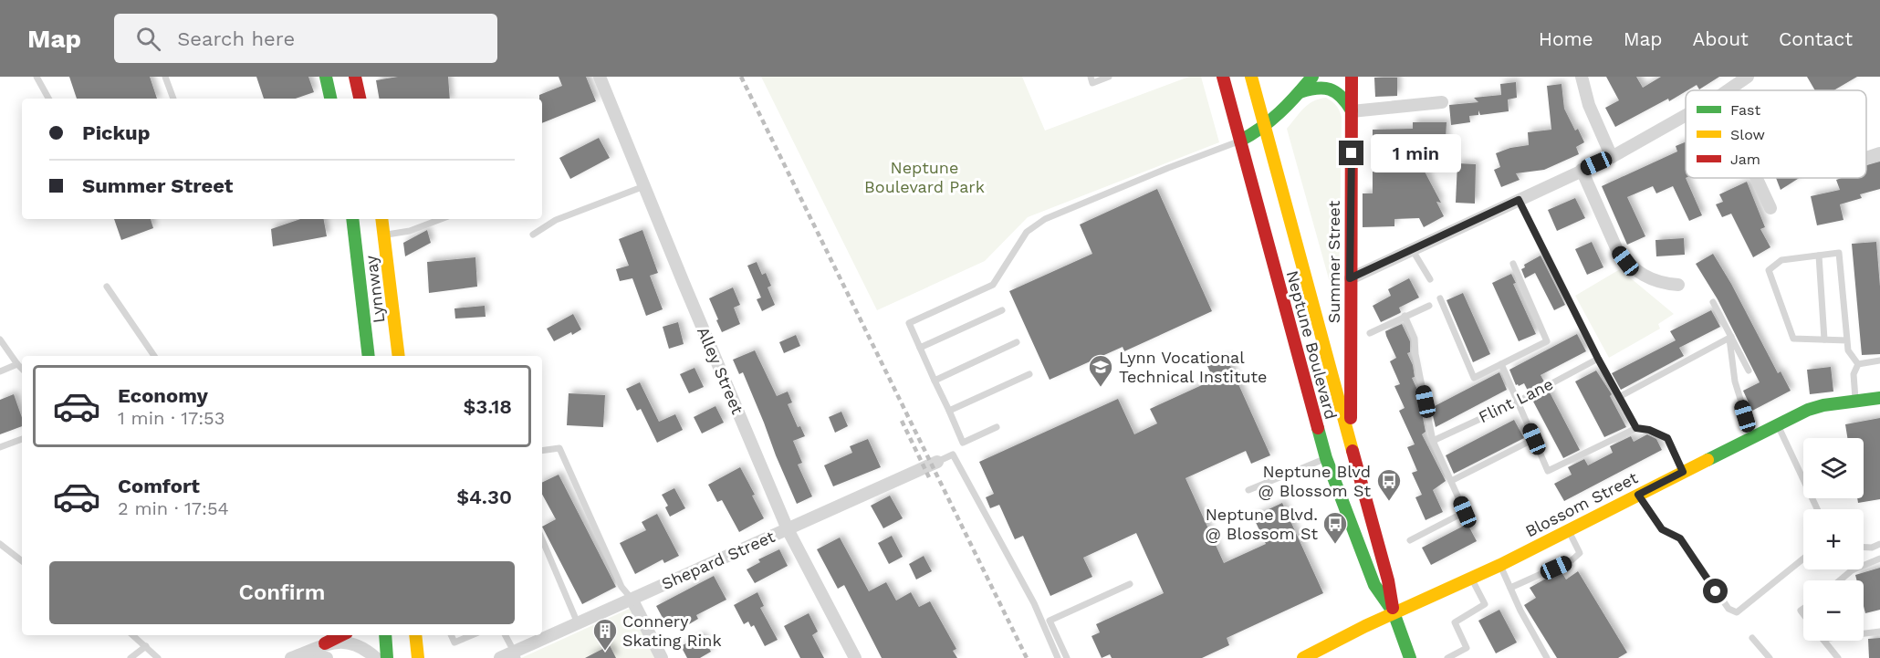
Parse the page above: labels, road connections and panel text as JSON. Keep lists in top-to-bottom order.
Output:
{
  "streets": {
    "main road": [
      "Summer Street",
      "Lynnway",
      "Neptune Boulevard",
      "Blossom Street"
    ],
    "street": ["Alley Street", "Shepard Street"],
    "lane": ["Flint Lane"]
  },
  "crossings": [
    ["Summer Street", "Neptune Boulevard"],
    ["Neptune Boulevard", "Blossom Street"],
    ["Alley Street", "Shepard Street"]
  ],
  "parks": ["Neptune Boulevard Park"],
  "places": {
    "school or university": ["Lynn Vocational Technical Institute"],
    "bus stop": ["Neptune Blvd @ Blossom St", "Neptune Blvd. @ Blossom St"],
    "building": ["Connery Skating Rink"]
  },
  "legend": ["Fast", "Slow", "Jam"],
  "page": {
    "header": "Map",
    "search": "Search here",
    "nav": [
      "Home",
      "Map",
      "About",
      "Contact"
    ],
    "banner": ["Pickup", "Summer Street"],
    "bubble": "1 min",
    "list": [
      {
        "name": "Economy",
        "note": "1 min · 17:53",
        "value": "$3.18"
      },
      {
        "name": "Comfort",
        "note": "2 min · 17:54",
        "value": "$4.30"
      }
    ],
    "map_buttons": ["+", "−"],
    "buttons": "Confirm"
  }
}
